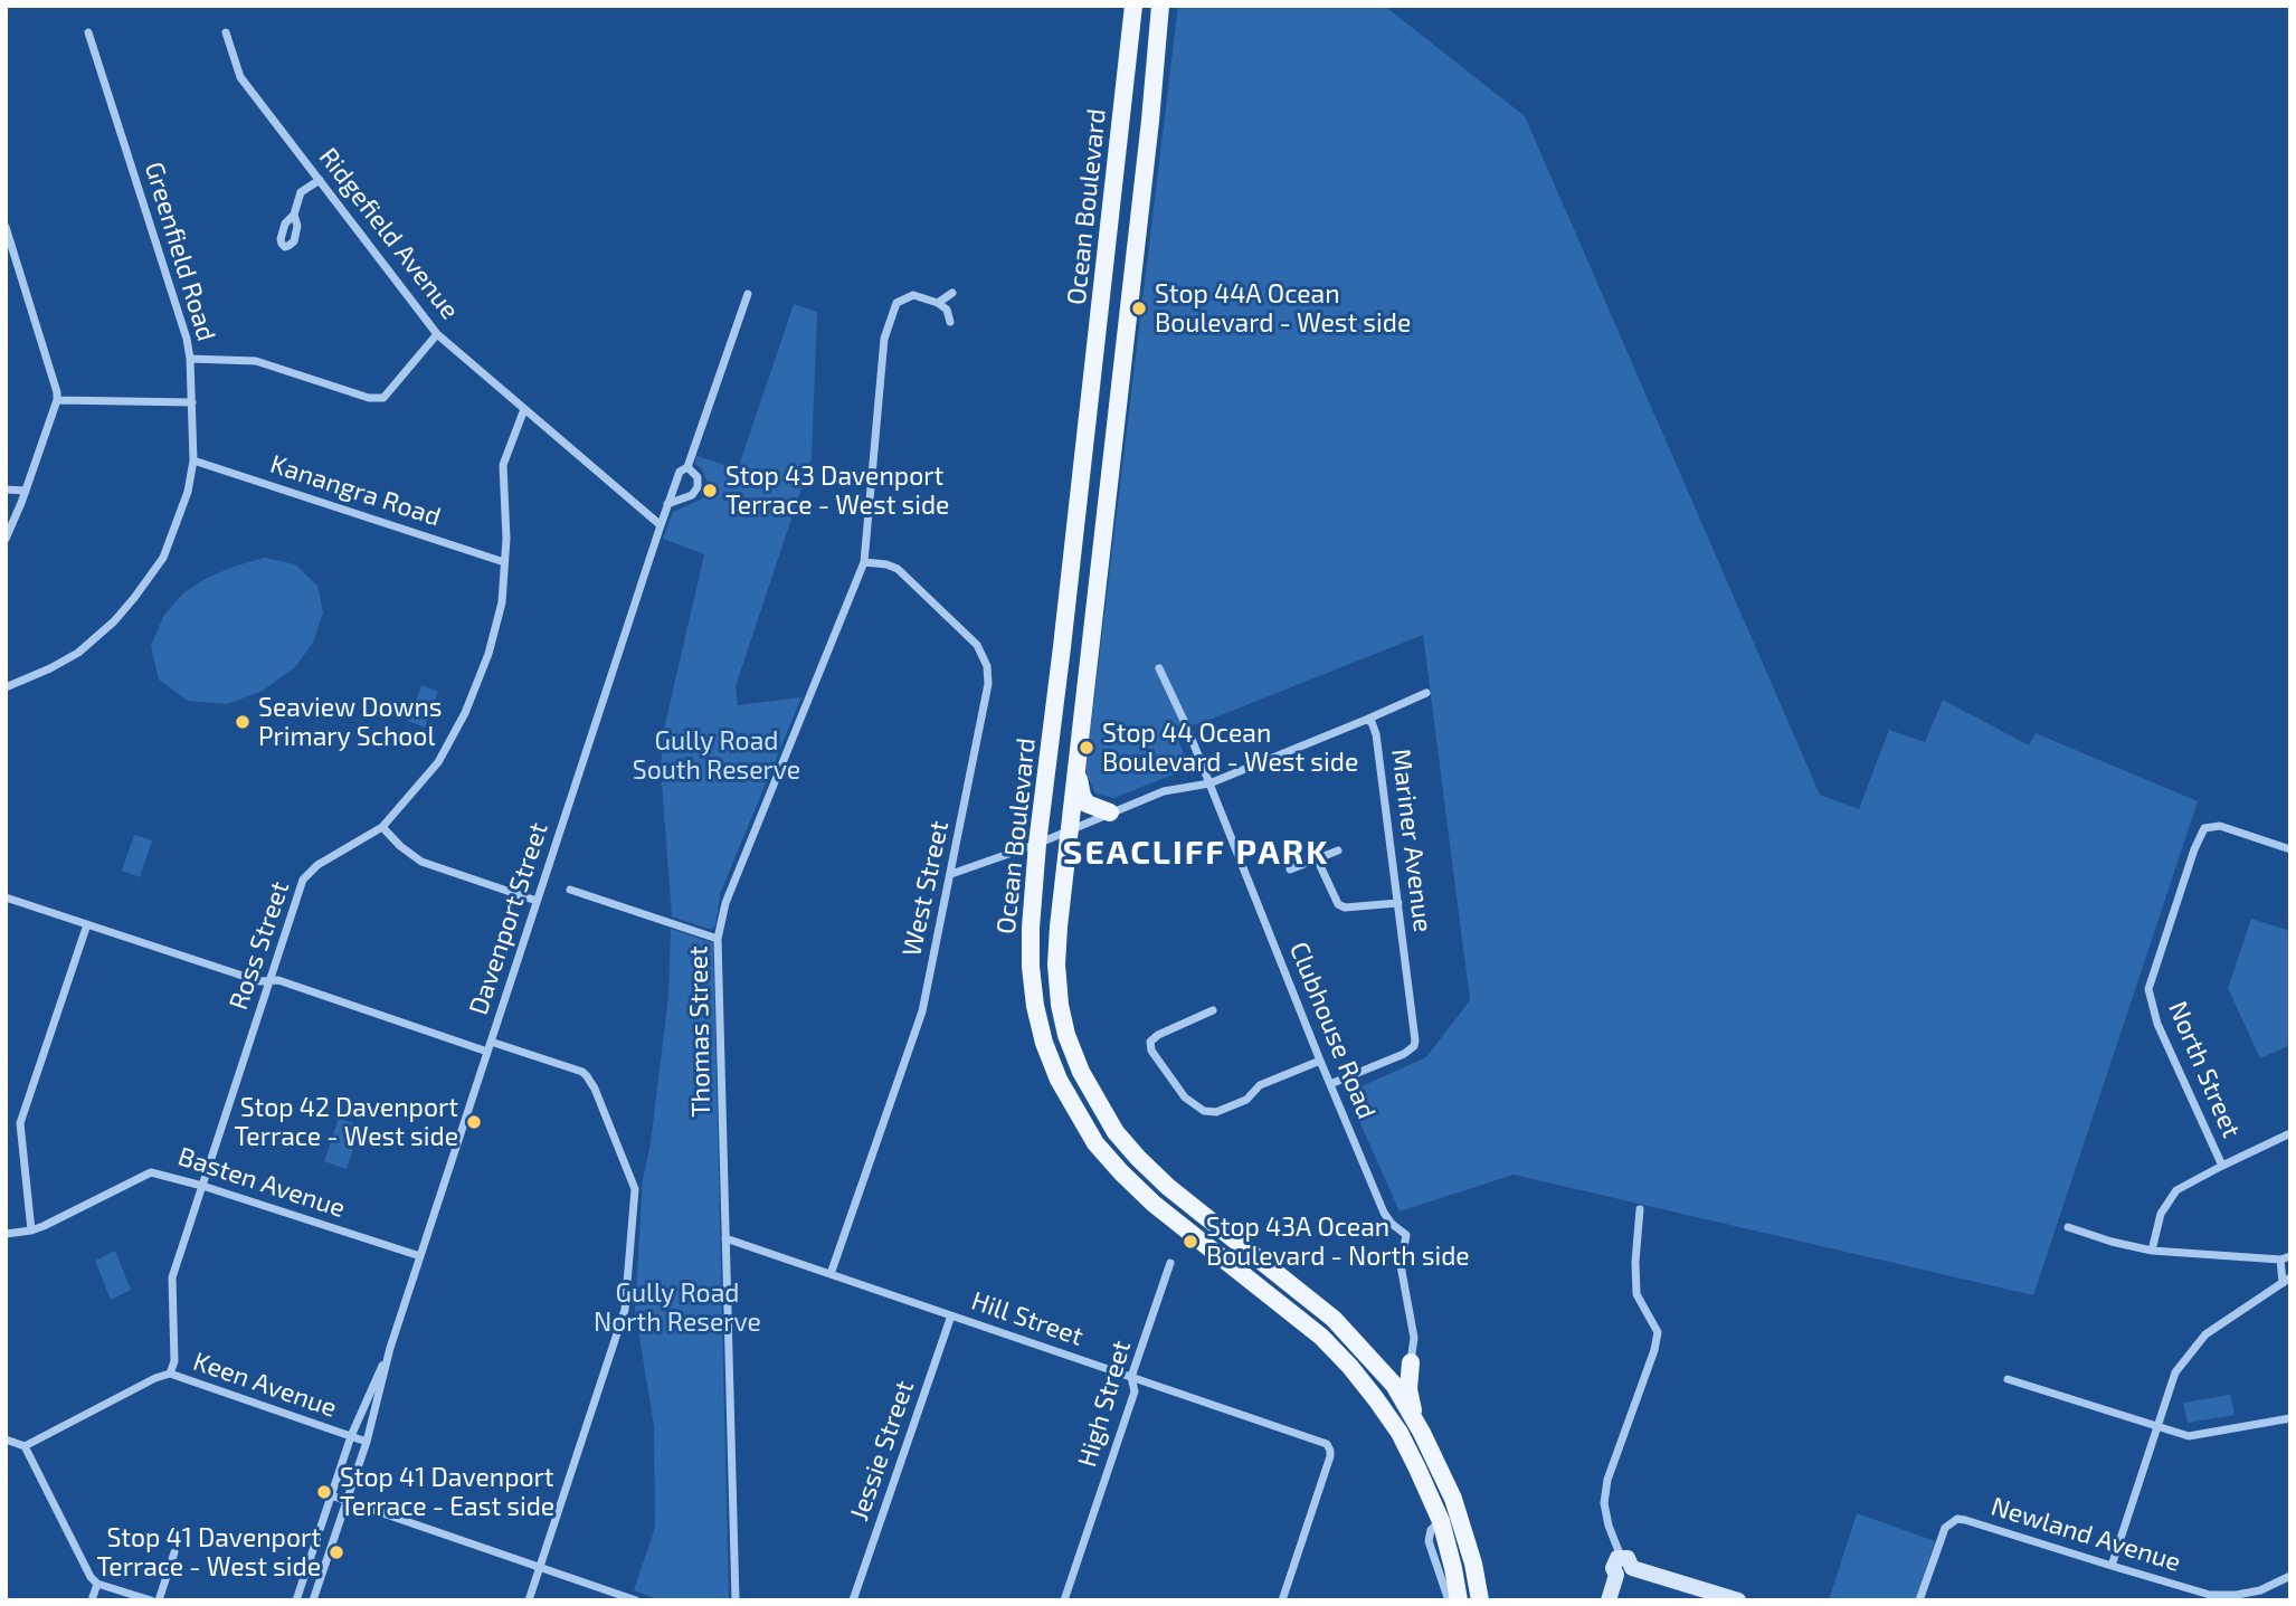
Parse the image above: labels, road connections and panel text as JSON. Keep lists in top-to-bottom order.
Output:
{
  "streets": {
    "main road": ["Ocean Boulevard"],
    "street": [
      "Ridgefield Avenue",
      "Greenfield Road",
      "Kanangra Road",
      "Mariner Avenue",
      "West Street",
      "Davenport Street",
      "Ross Street",
      "Clubhouse Road",
      "Thomas Street",
      "North Street",
      "Basten Avenue",
      "Hill Street",
      "Keen Avenue",
      "High Street",
      "Jessie Street",
      "Newland Avenue"
    ]
  },
  "crossings": [
    ["Ocean Boulevard", "Mariner Avenue"],
    ["Ridgefield Avenue", "Davenport Street"],
    ["Ridgefield Avenue", "Ross Street"],
    ["Greenfield Road", "Kanangra Road"],
    ["Kanangra Road", "Ross Street"],
    ["Mariner Avenue", "West Street"],
    ["Mariner Avenue", "Clubhouse Road"],
    ["West Street", "Thomas Street"],
    ["West Street", "Hill Street"],
    ["Davenport Street", "Basten Avenue"],
    ["Ross Street", "Basten Avenue"],
    ["Ross Street", "Keen Avenue"],
    ["Thomas Street", "Hill Street"],
    ["Hill Street", "High Street"],
    ["Hill Street", "Jessie Street"]
  ],
  "districts": ["SEACLIFF PARK"],
  "parks": ["Gully Road South Reserve", "Gully Road North Reserve"],
  "places": [
    "Stop 44A Ocean Boulevard - West side",
    "Stop 43 Davenport Terrace - West side",
    "Seaview Downs Primary School",
    "Stop 44 Ocean Boulevard - West side",
    "Stop 42 Davenport Terrace - West side",
    "Stop 43A Ocean Boulevard - North side",
    "Stop 41 Davenport Terrace - East side",
    "Stop 41 Davenport Terrace - West side"
  ]
}
